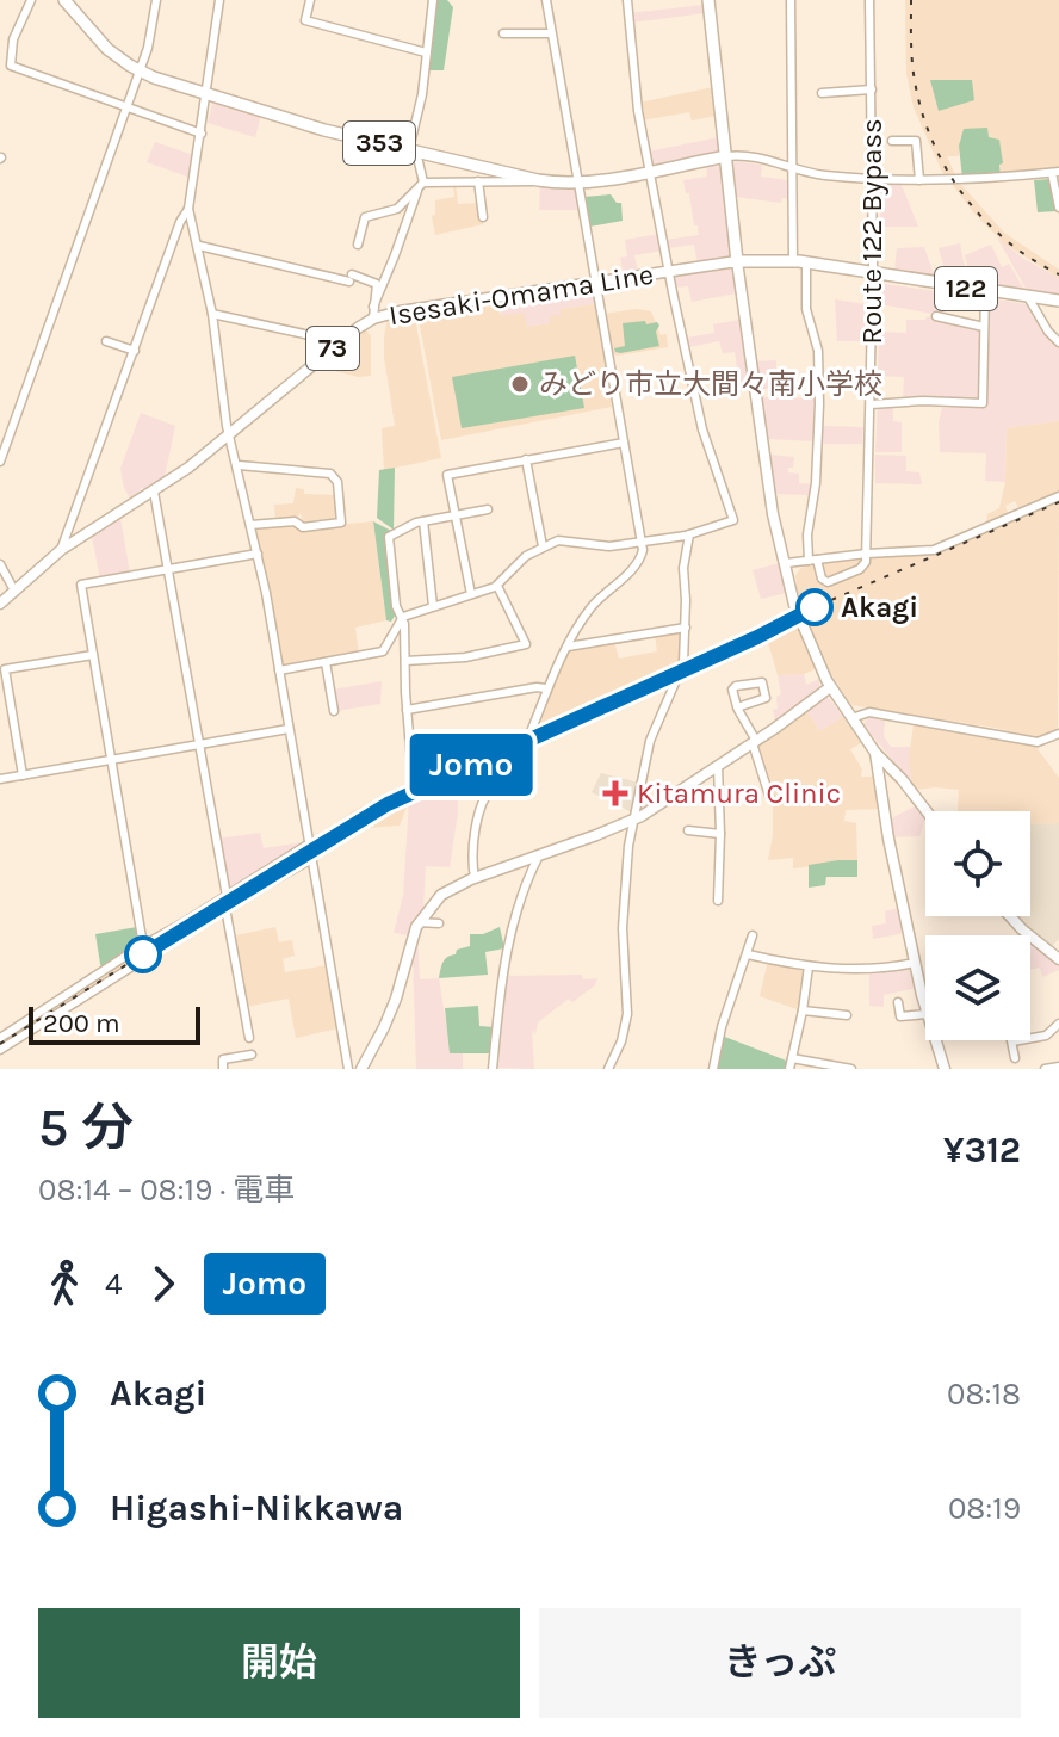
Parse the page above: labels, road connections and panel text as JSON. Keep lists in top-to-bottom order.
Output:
{
  "streets": {
    "highway": ["353", "122"],
    "main road": ["Isesaki-Omama Line", "73"],
    "street": ["Route 122 Bypass"]
  },
  "crossings": [
    ["Route 122 Bypass", "122"],
    ["122", "Isesaki-Omama Line"]
  ],
  "places": {
    "other": ["みどり市立大間々南小学校", "Akagi"],
    "health": ["Kitamura Clinic"]
  },
  "scale_bar": "200 m",
  "page": {
    "on_map": "Jomo",
    "scale": "200 m",
    "heading": ["5 分", "08:14 – 08:19 · 電車", "¥312"],
    "legs": ["4", "Jomo"],
    "list": [
      {
        "name": "Akagi",
        "value": "08:18"
      },
      {
        "name": "Higashi-Nikkawa",
        "value": "08:19"
      }
    ],
    "buttons": ["開始", "きっぷ"]
  }
}
